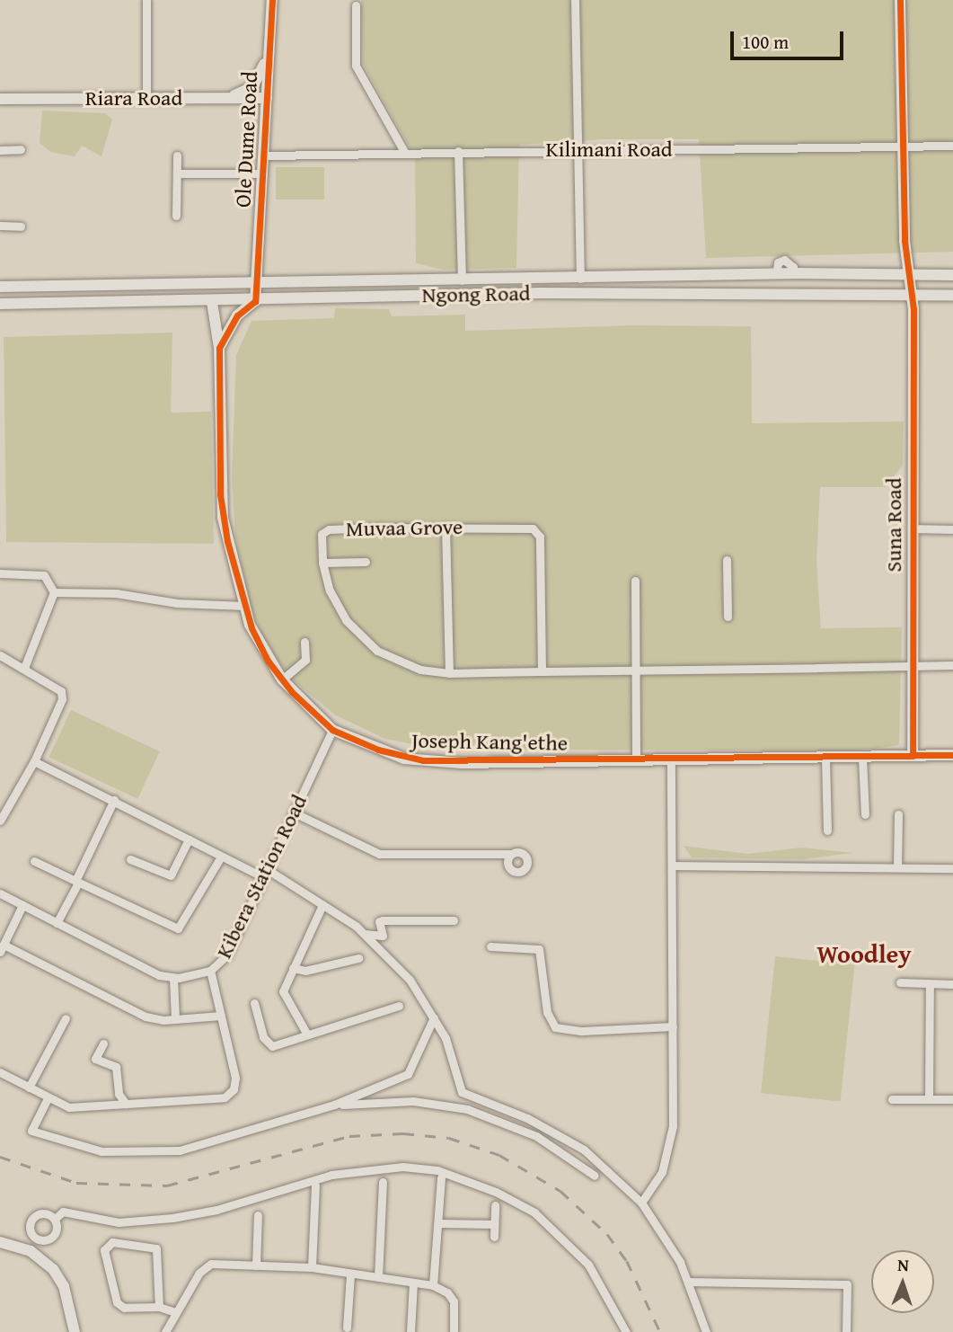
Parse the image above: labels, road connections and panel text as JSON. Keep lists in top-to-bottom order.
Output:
{
  "streets": {
    "street": [
      "Riara Road",
      "Ole Dume Road",
      "Kilimani Road",
      "Ngong Road",
      "Suna Road",
      "Muvaa Grove",
      "Joseph Kang'ethe",
      "Kibera Station Road"
    ]
  },
  "crossings": [
    ["Riara Road", "Ole Dume Road"],
    ["Ole Dume Road", "Kilimani Road"],
    ["Ole Dume Road", "Ngong Road"],
    ["Kilimani Road", "Suna Road"],
    ["Ngong Road", "Suna Road"],
    ["Ngong Road", "Joseph Kang'ethe"],
    ["Suna Road", "Joseph Kang'ethe"],
    ["Joseph Kang'ethe", "Kibera Station Road"]
  ],
  "districts": ["Woodley"],
  "scale_bar": "100 m",
  "north": "top"
}
